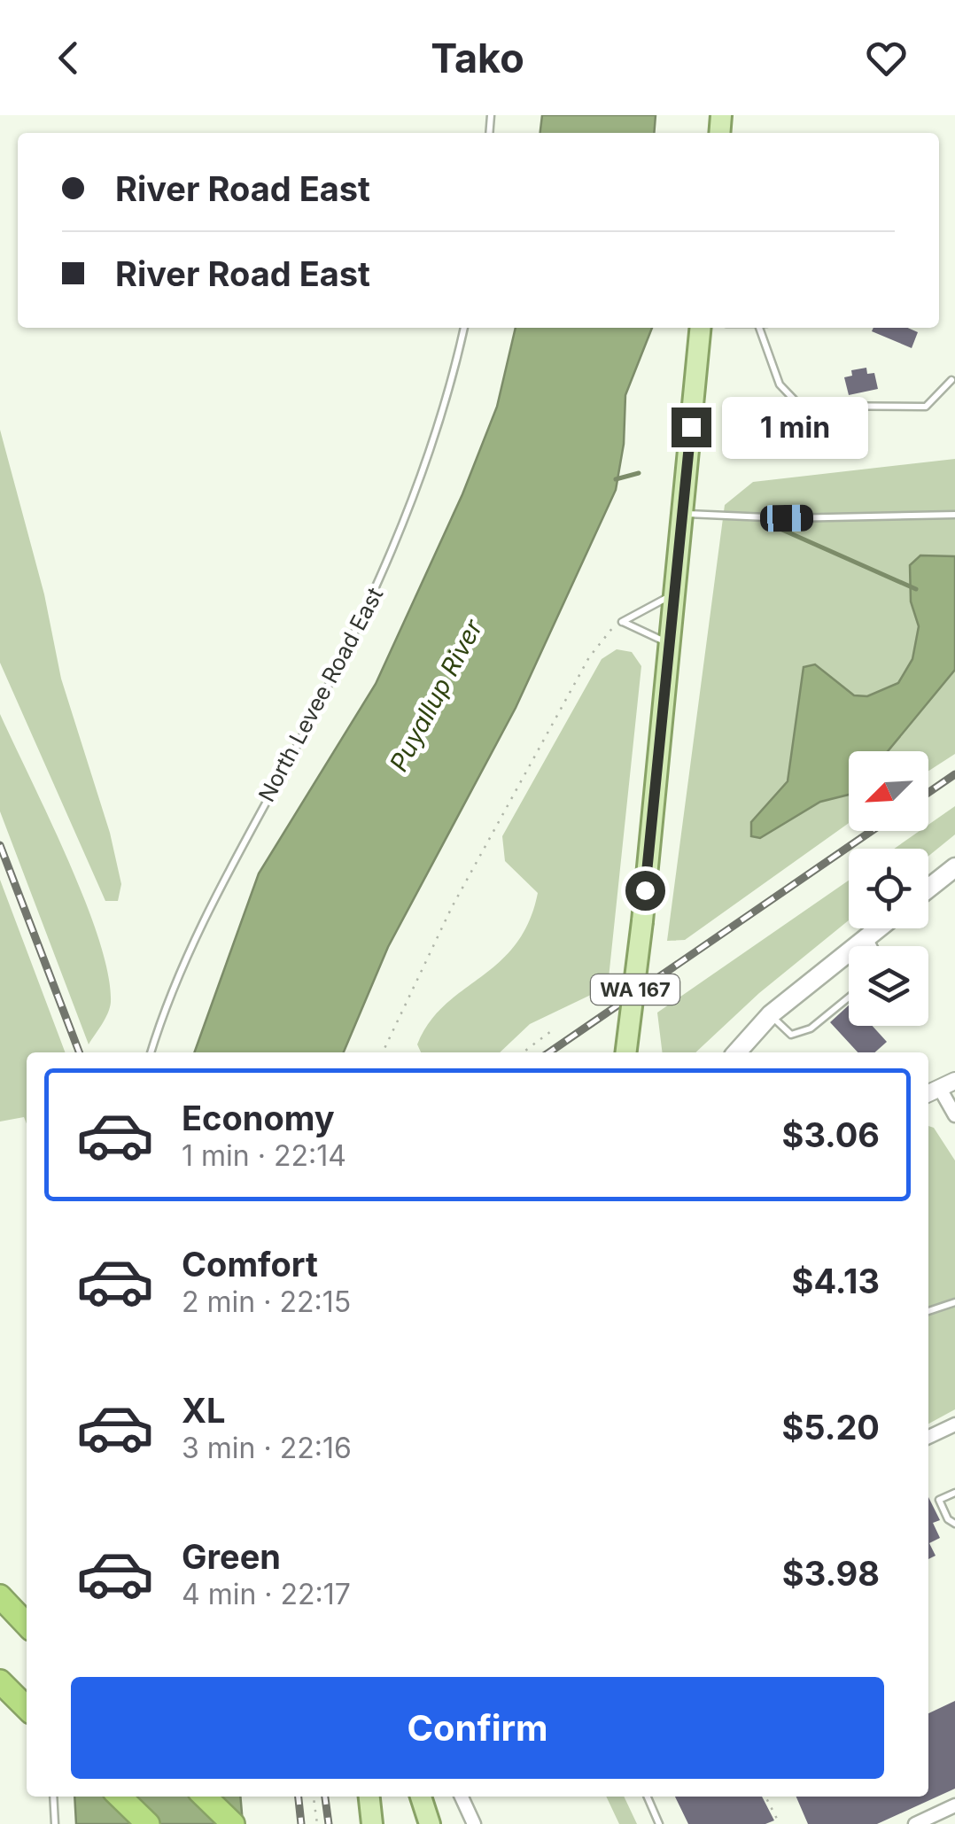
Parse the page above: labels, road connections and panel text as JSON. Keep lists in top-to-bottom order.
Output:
{
  "streets": {
    "main road": ["WA 167"],
    "lane": ["North Levee Road East"]
  },
  "water": ["Puyallup River"],
  "north": "bottom left",
  "page": {
    "header": "Tako",
    "banner": ["River Road East", "River Road East"],
    "bubble": "1 min",
    "list": [
      {
        "name": "Economy",
        "note": "1 min · 22:14",
        "value": "$3.06"
      },
      {
        "name": "Comfort",
        "note": "2 min · 22:15",
        "value": "$4.13"
      },
      {
        "name": "XL",
        "note": "3 min · 22:16",
        "value": "$5.20"
      },
      {
        "name": "Green",
        "note": "4 min · 22:17",
        "value": "$3.98"
      }
    ],
    "buttons": "Confirm"
  }
}
